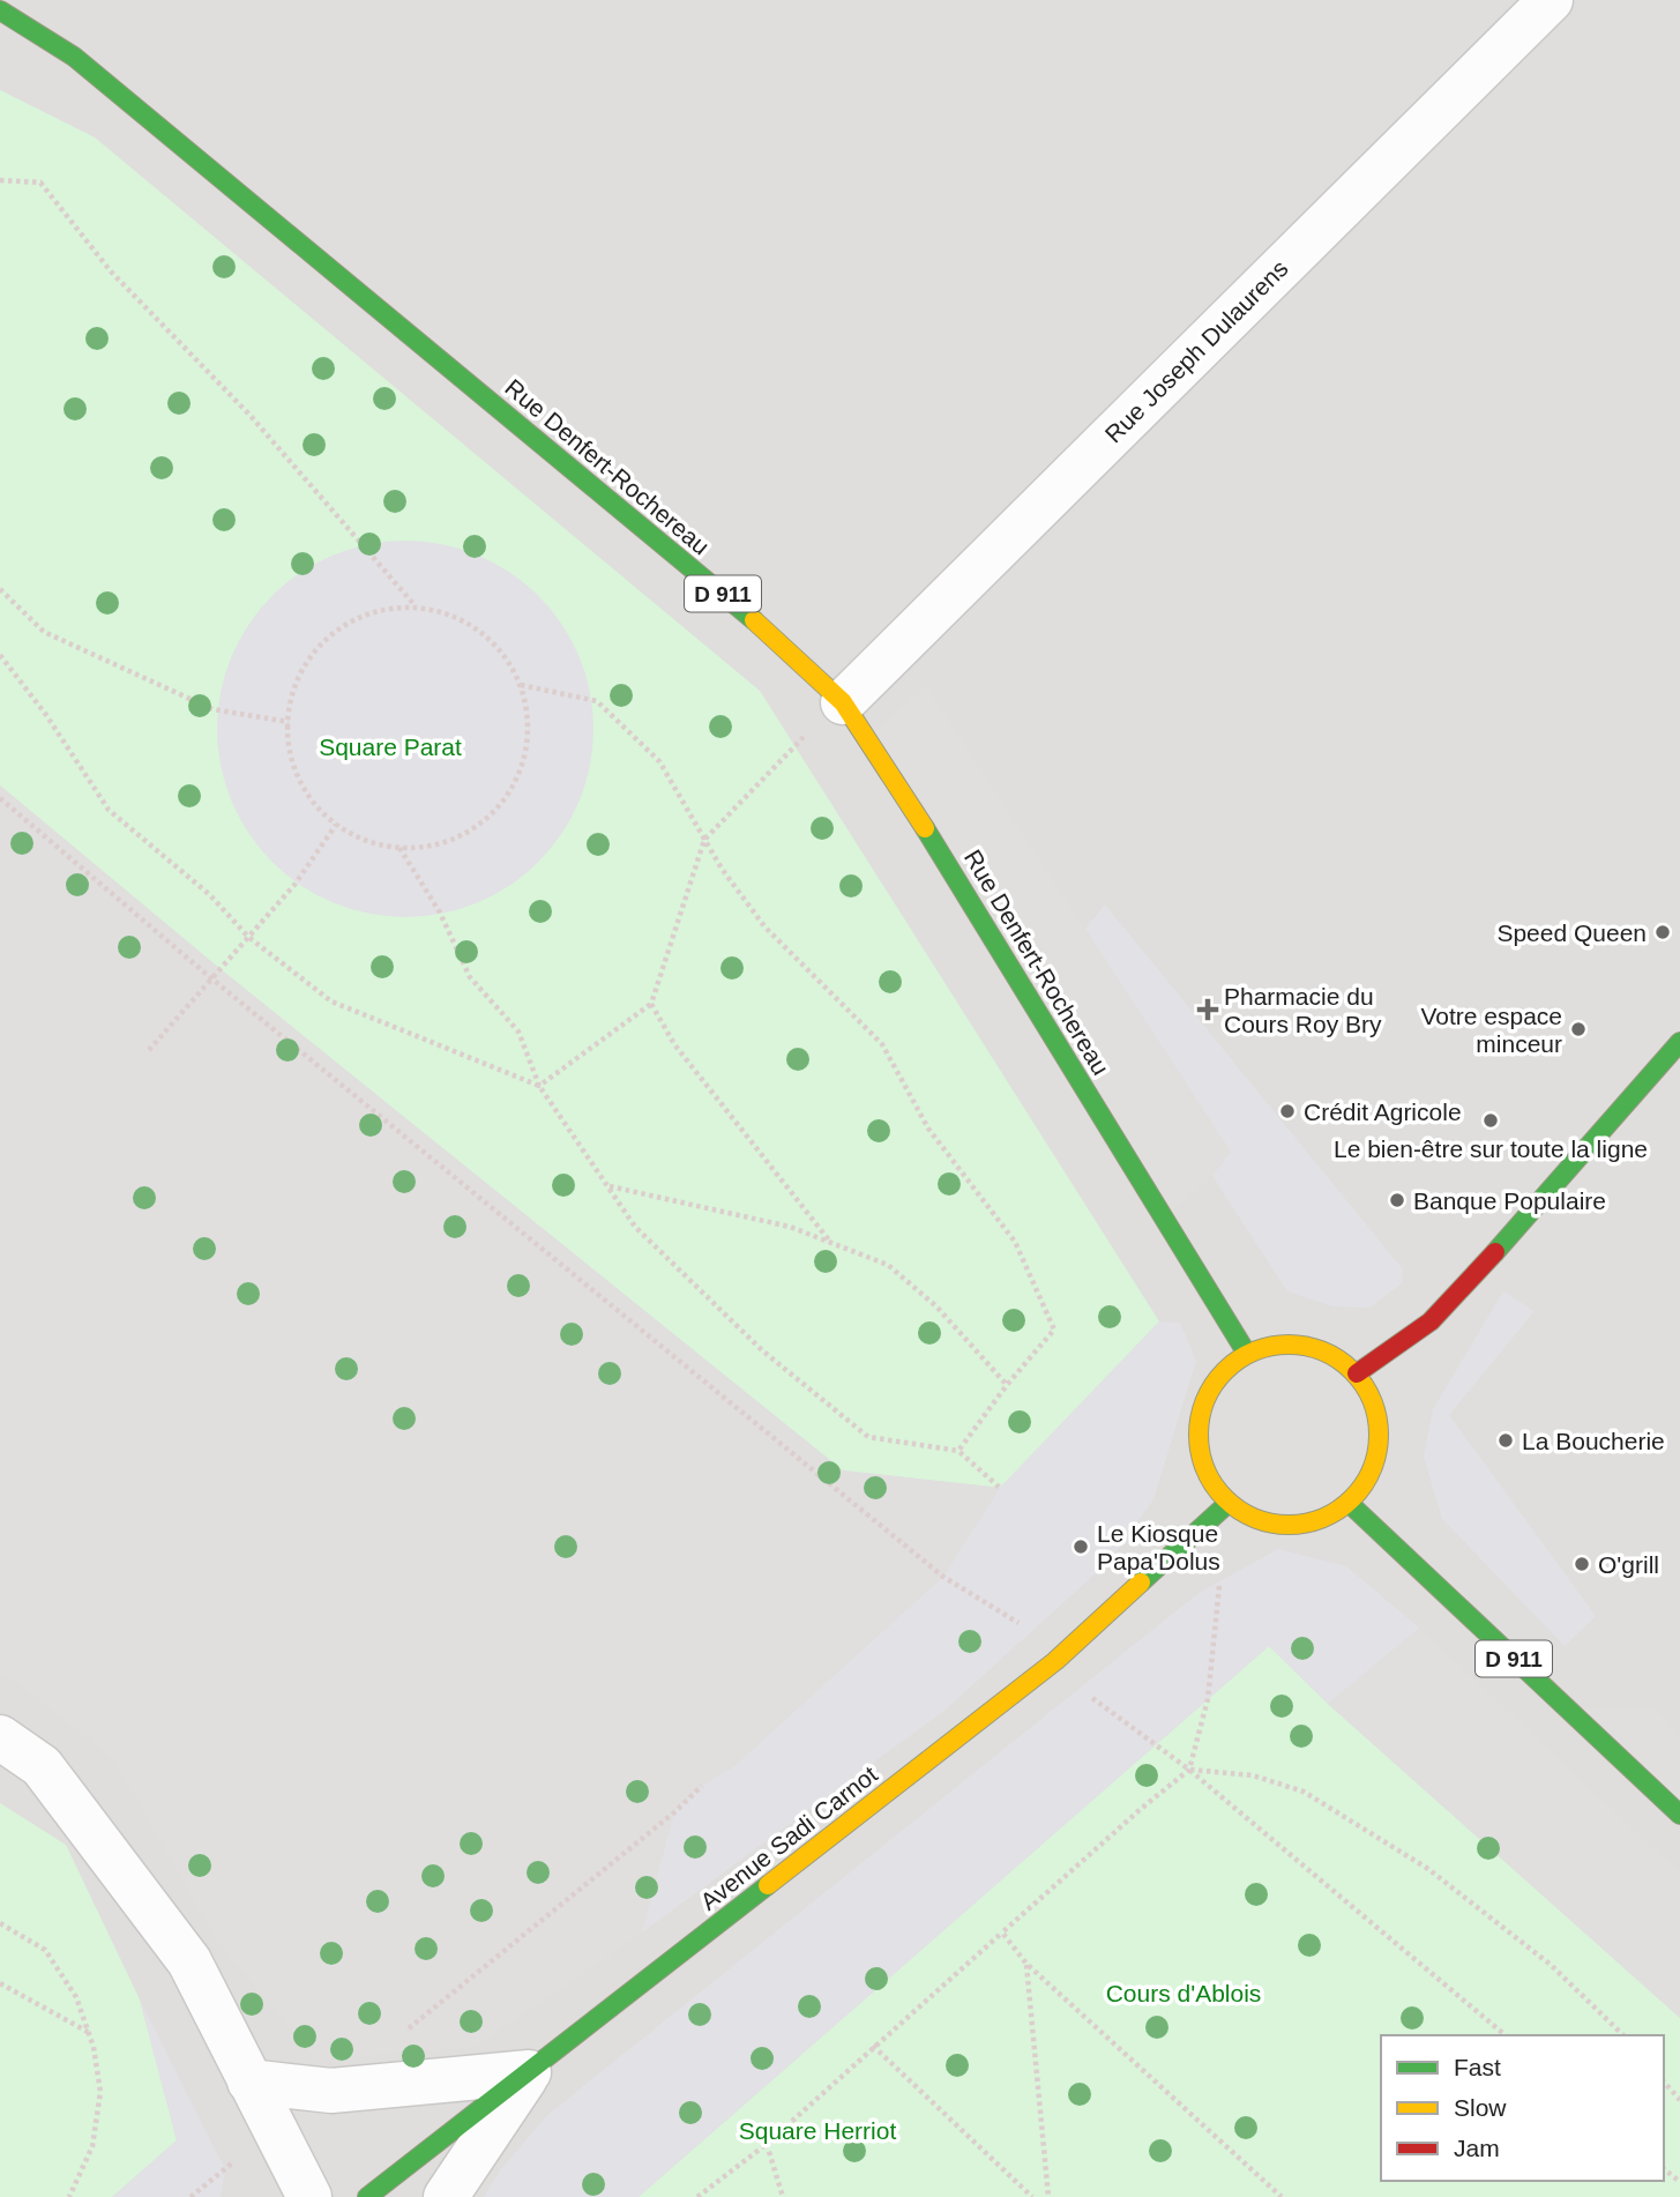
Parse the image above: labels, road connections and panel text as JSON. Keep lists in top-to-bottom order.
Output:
{
  "streets": {
    "main road": ["Rue Denfert-Rochereau", "D 911", "Avenue Sadi Carnot"],
    "street": ["Rue Joseph Dulaurens"]
  },
  "crossings": [
    ["Rue Joseph Dulaurens", "Rue Denfert-Rochereau"],
    ["Rue Denfert-Rochereau", "D 911"],
    ["Rue Denfert-Rochereau", "Avenue Sadi Carnot"],
    ["D 911", "Avenue Sadi Carnot"]
  ],
  "parks": ["Square Parat", "Cours d'Ablois", "Square Herriot"],
  "places": {
    "other": [
      "Speed Queen",
      "Votre espace minceur",
      "Crédit Agricole",
      "Le bien-être sur toute la ligne",
      "Banque Populaire",
      "La Boucherie",
      "Le Kiosque Papa'Dolus",
      "O'grill"
    ],
    "health": ["Pharmacie du Cours Roy Bry"]
  },
  "legend": ["Fast", "Slow", "Jam"]
}
